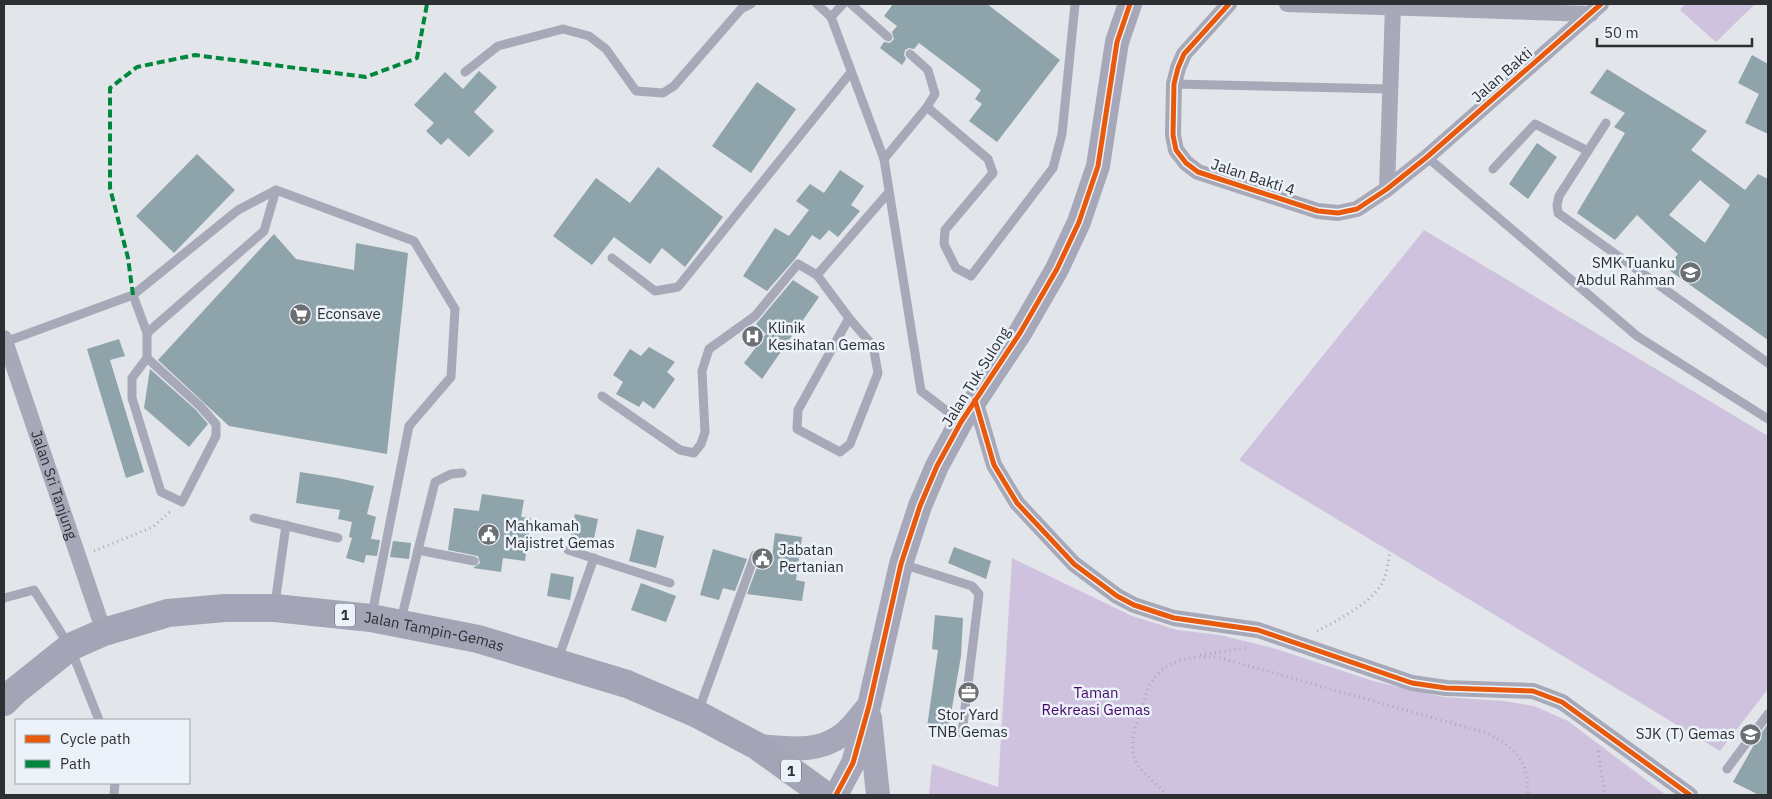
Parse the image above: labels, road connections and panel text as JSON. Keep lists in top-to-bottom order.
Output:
{
  "streets": {
    "highway": ["1", "Jalan Tampin-Gemas"],
    "street": [
      "Jalan Bakti",
      "Jalan Bakti 4",
      "Jalan Tuk Sulong",
      "Jalan Sri Tanjung"
    ]
  },
  "crossings": [
    ["Jalan Bakti", "Jalan Bakti 4"],
    ["Jalan Sri Tanjung", "Jalan Tampin-Gemas"]
  ],
  "parks": ["Taman Rekreasi Gemas"],
  "places": {
    "school or university": ["SMK Tuanku Abdul Rahman", "SJK (T) Gemas"],
    "supermarket": ["Econsave"],
    "hospital": ["Klinik Kesihatan Gemas"],
    "public building": ["Mahkamah Majistret Gemas", "Jabatan Pertanian"],
    "office": ["Stor Yard TNB Gemas"]
  },
  "legend": ["Cycle path", "Path"],
  "scale_bar": "50 m"
}
